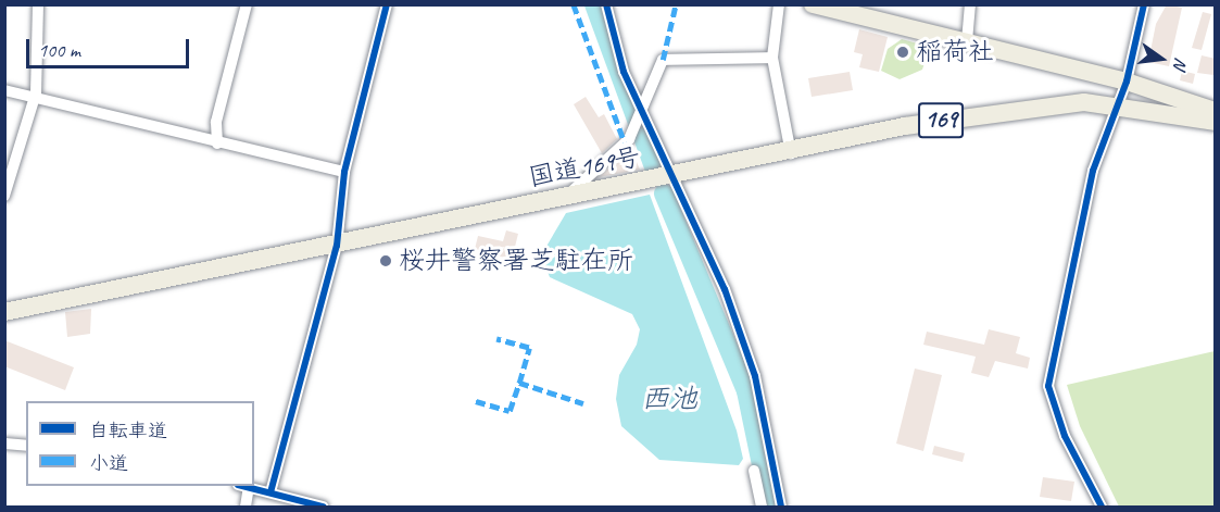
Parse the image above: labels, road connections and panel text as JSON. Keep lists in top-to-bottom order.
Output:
{
  "streets": {
    "highway": ["169", "国道169号"]
  },
  "water": ["西池"],
  "places": ["稲荷社", "桜井警察署芝駐在所"],
  "legend": ["自転車道", "小道"],
  "scale_bar": "100 m",
  "north": "right"
}
